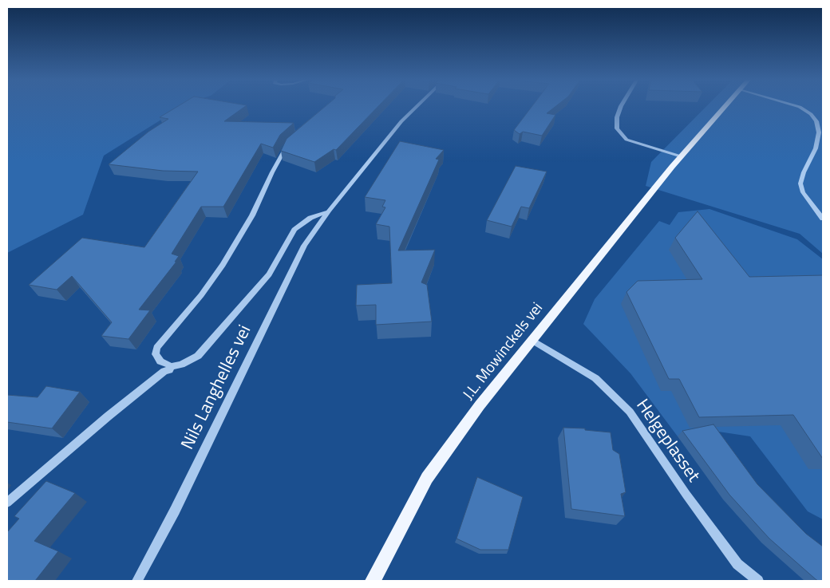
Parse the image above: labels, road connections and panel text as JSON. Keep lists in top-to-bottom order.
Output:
{
  "streets": {
    "main road": ["J.L. Mowinckels vei"],
    "street": ["Nils Langhelles vei", "Helgeplasset"]
  },
  "crossings": [
    ["J.L. Mowinckels vei", "Helgeplasset"]
  ]
}
